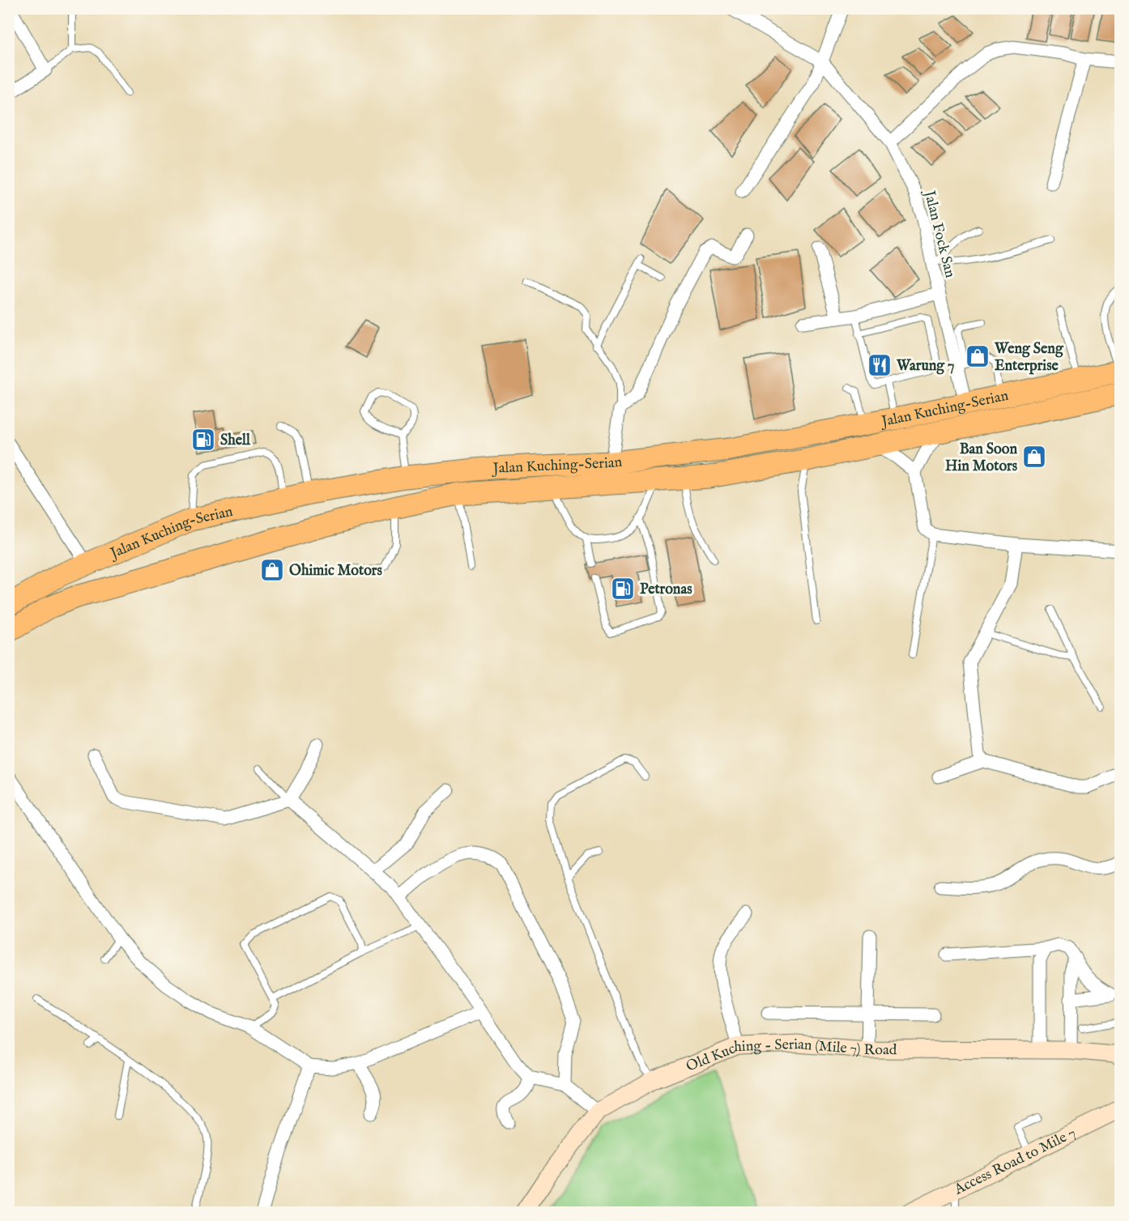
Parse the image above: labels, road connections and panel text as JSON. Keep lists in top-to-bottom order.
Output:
{
  "streets": {
    "highway": ["Jalan Kuching-Serian"],
    "street": ["Jalan Fock San", "Old Kuching - Serian (Mile 7) Road", "Access Road to Mile 7"]
  },
  "crossings": [
    ["Jalan Fock San", "Jalan Kuching-Serian"]
  ],
  "places": {
    "shop": ["Weng Seng Enterprise", "Ban Soon Hin Motors", "Ohimic Motors"],
    "restaurant": ["Warung 7"],
    "fuel station": ["Shell", "Petronas"]
  }
}
